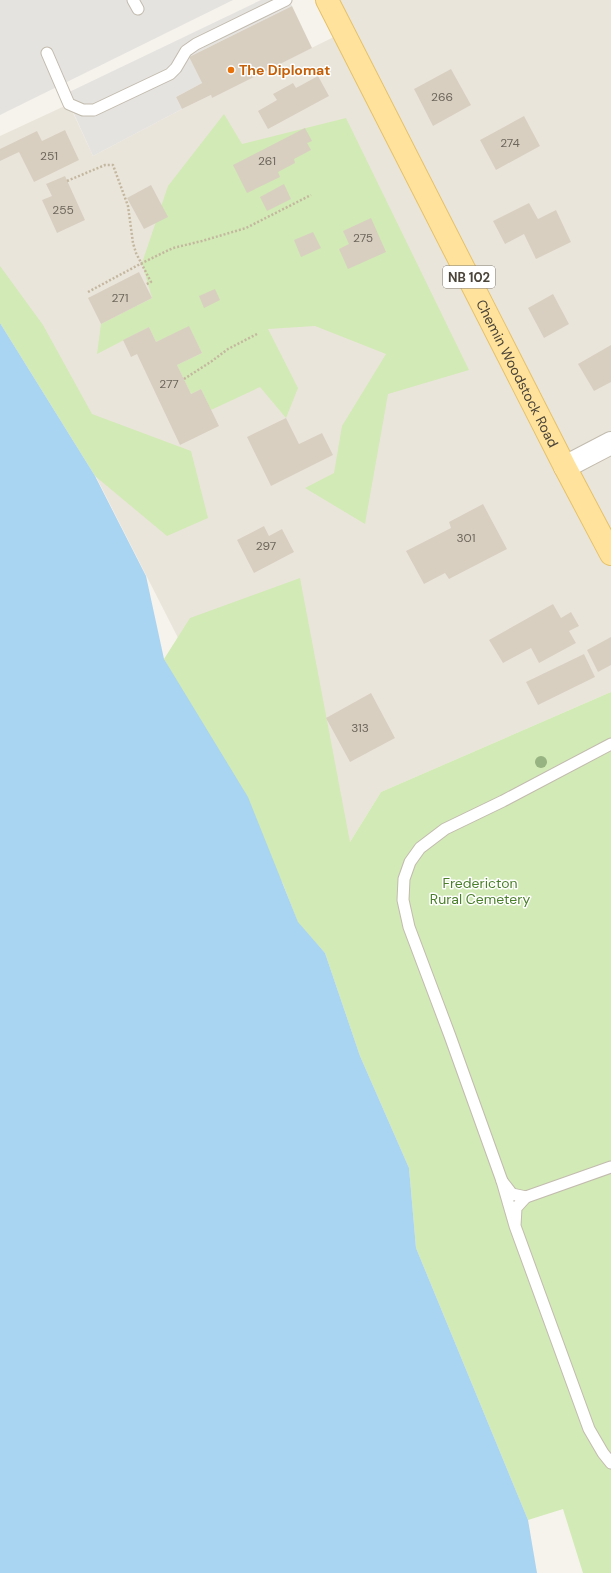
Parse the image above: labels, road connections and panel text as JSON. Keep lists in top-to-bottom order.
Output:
{
  "streets": {
    "main road": ["NB 102", "Chemin Woodstock Road"]
  },
  "parks": ["Fredericton Rural Cemetery"],
  "places": ["The Diplomat"],
  "house_numbers": [
    "266",
    "274",
    "251",
    "261",
    "255",
    "275",
    "271",
    "277",
    "301",
    "297",
    "313"
  ]
}
